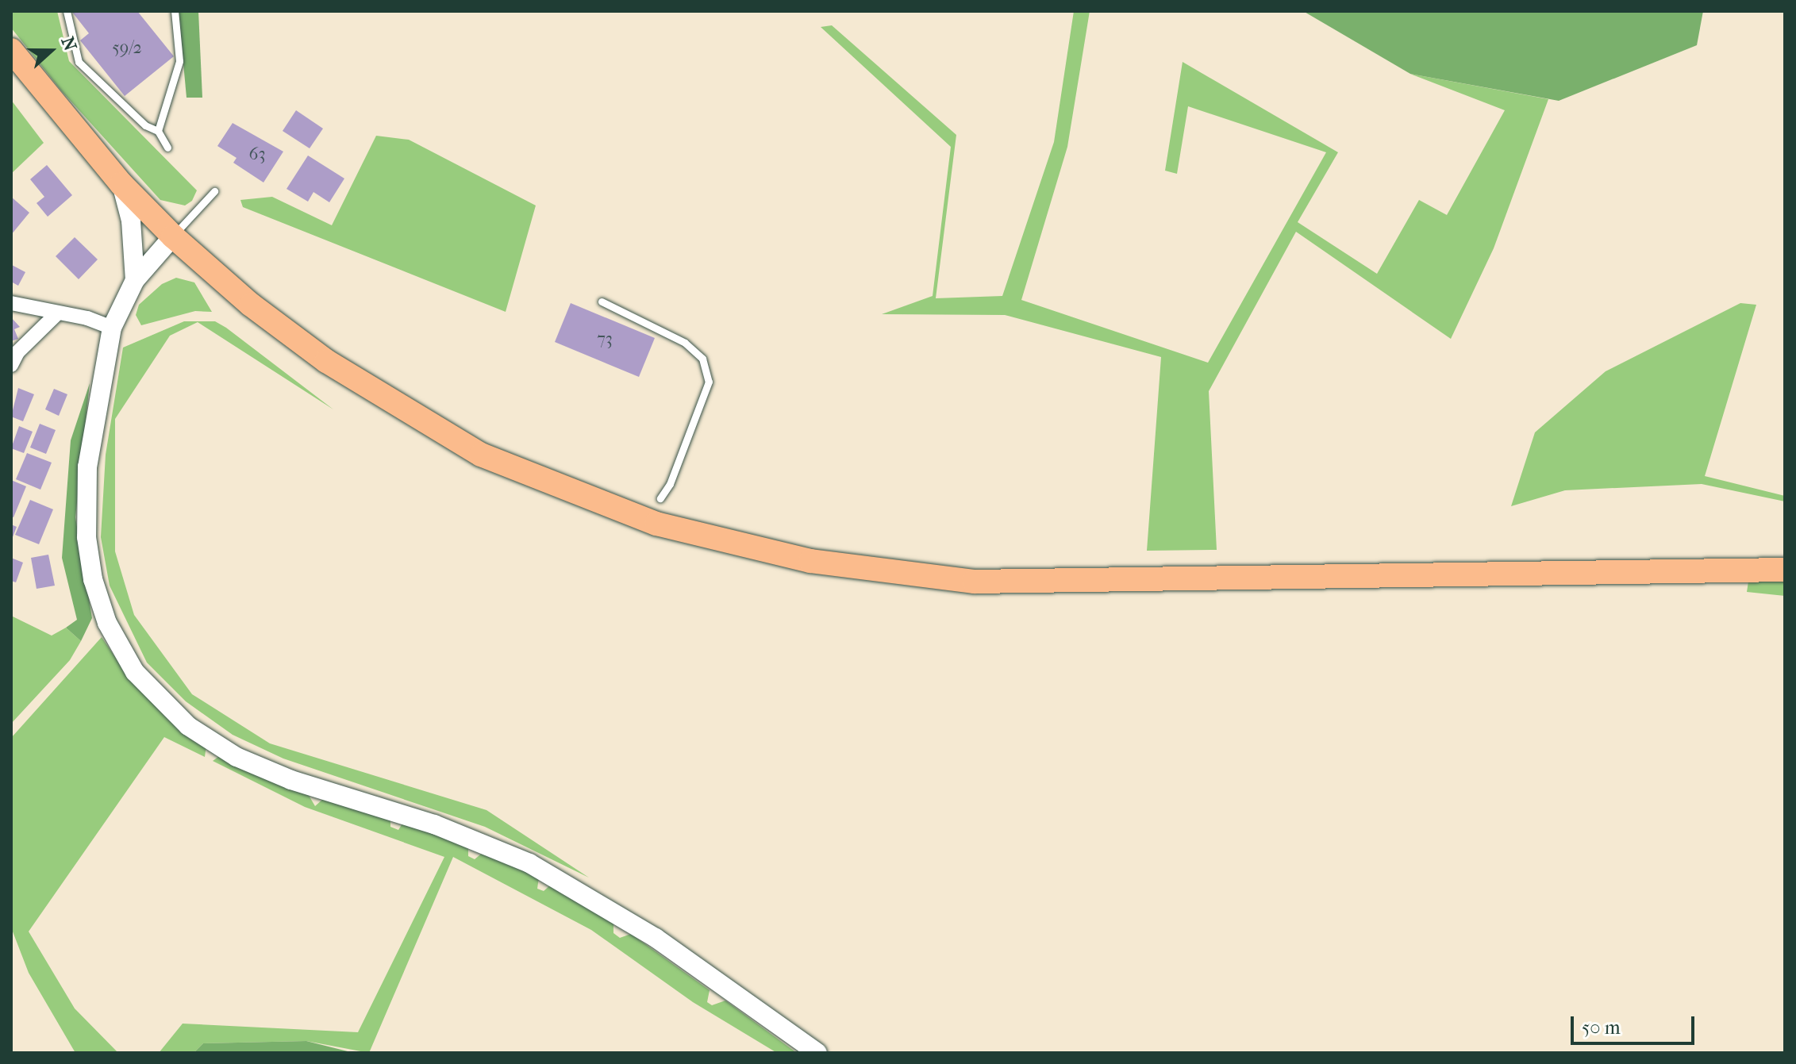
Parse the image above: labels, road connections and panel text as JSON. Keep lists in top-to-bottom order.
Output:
{
  "house_numbers": ["59/2", "63", "73"],
  "scale_bar": "50 m",
  "north": "right"
}
